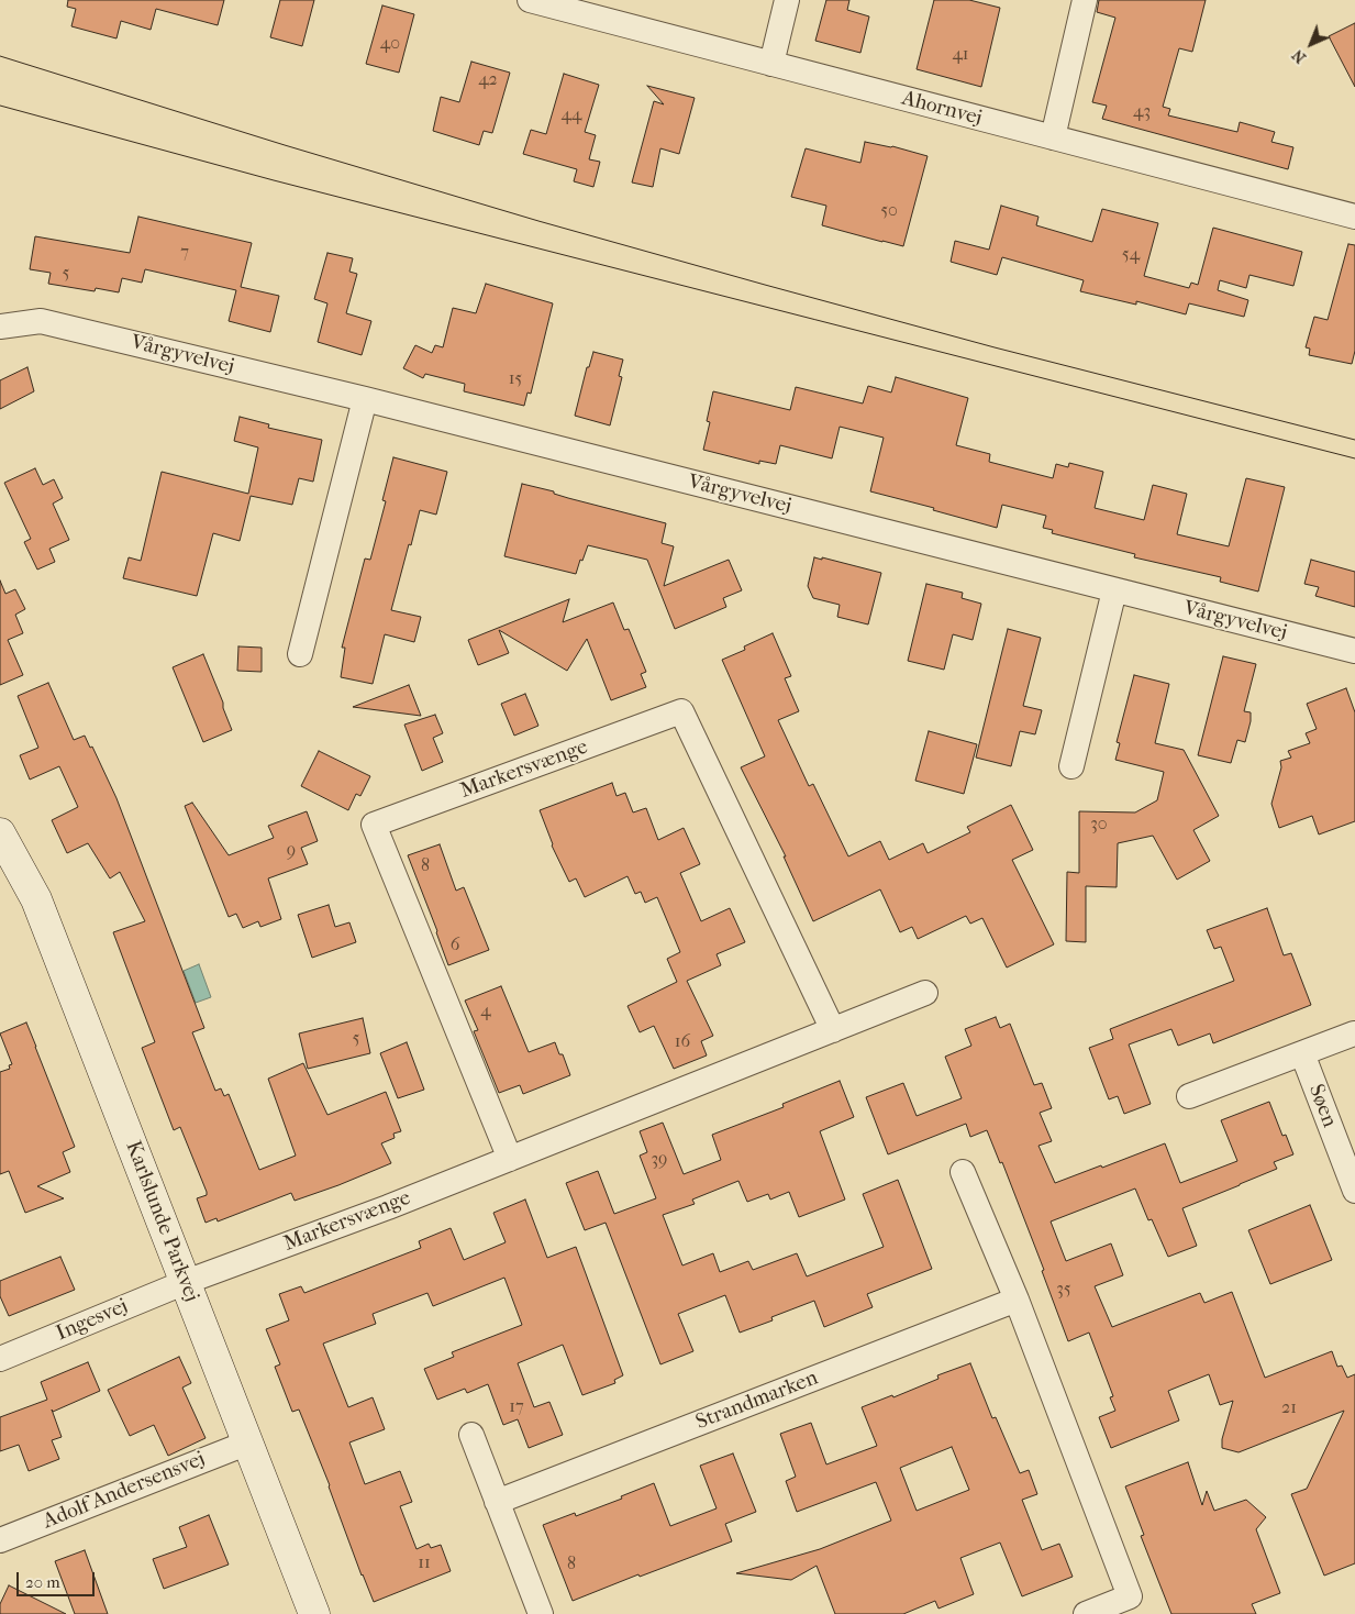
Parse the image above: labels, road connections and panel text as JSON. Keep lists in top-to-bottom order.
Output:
{
  "streets": {
    "street": [
      "Ahornvej",
      "Vårgyvelvej",
      "Markersvænge",
      "Søen",
      "Karlslunde Parkvej",
      "Ingesvej",
      "Strandmarken",
      "Adolf Andersensvej"
    ]
  },
  "crossings": [
    ["Markersvænge", "Karlslunde Parkvej"],
    ["Markersvænge", "Ingesvej"],
    ["Karlslunde Parkvej", "Ingesvej"],
    ["Karlslunde Parkvej", "Adolf Andersensvej"]
  ],
  "house_numbers": [
    "40",
    "41",
    "42",
    "43",
    "44",
    "50",
    "7",
    "54",
    "5",
    "15",
    "30",
    "9",
    "8",
    "6",
    "4",
    "5",
    "16",
    "39",
    "35",
    "17",
    "21",
    "11",
    "8"
  ],
  "scale_bar": "20 m",
  "north": "bottom left"
}
